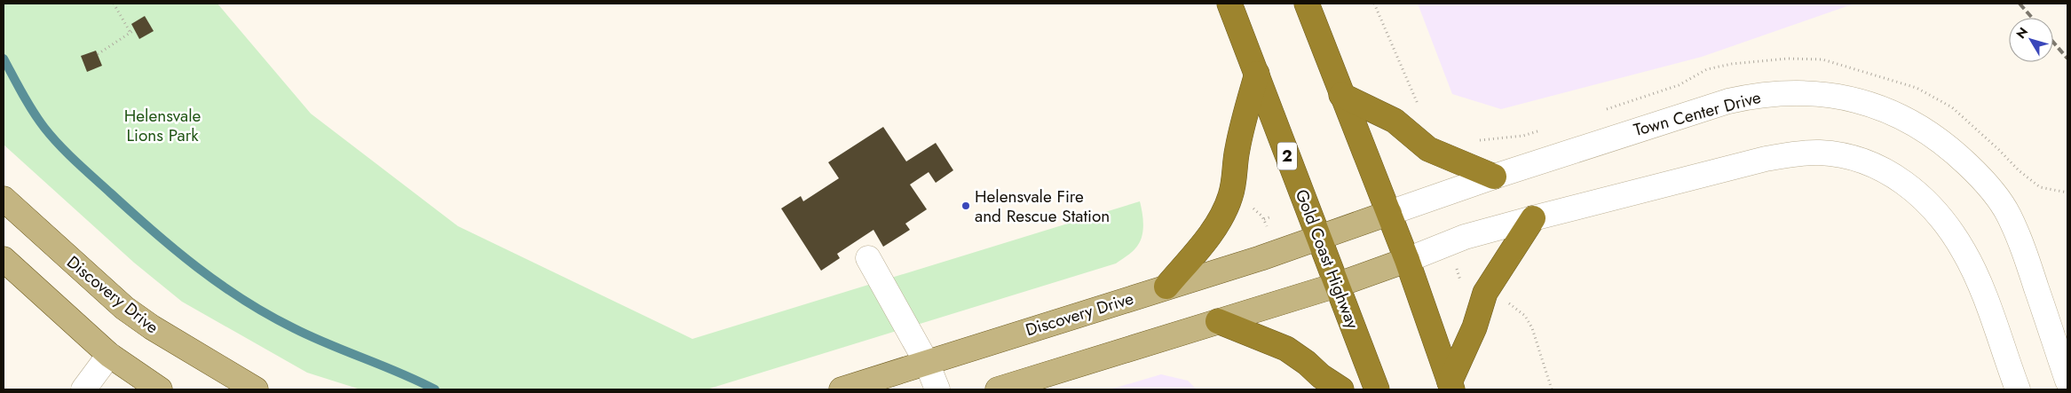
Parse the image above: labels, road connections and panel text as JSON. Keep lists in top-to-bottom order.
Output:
{
  "streets": {
    "highway": ["2", "Gold Coast Highway"],
    "main road": ["Town Center Drive", "Discovery Drive"]
  },
  "crossings": [
    ["Town Center Drive", "Gold Coast Highway"],
    ["Town Center Drive", "Discovery Drive"],
    ["Gold Coast Highway", "Discovery Drive"]
  ],
  "parks": ["Helensvale Lions Park"],
  "places": ["Helensvale Fire and Rescue Station"],
  "north": "top left"
}
